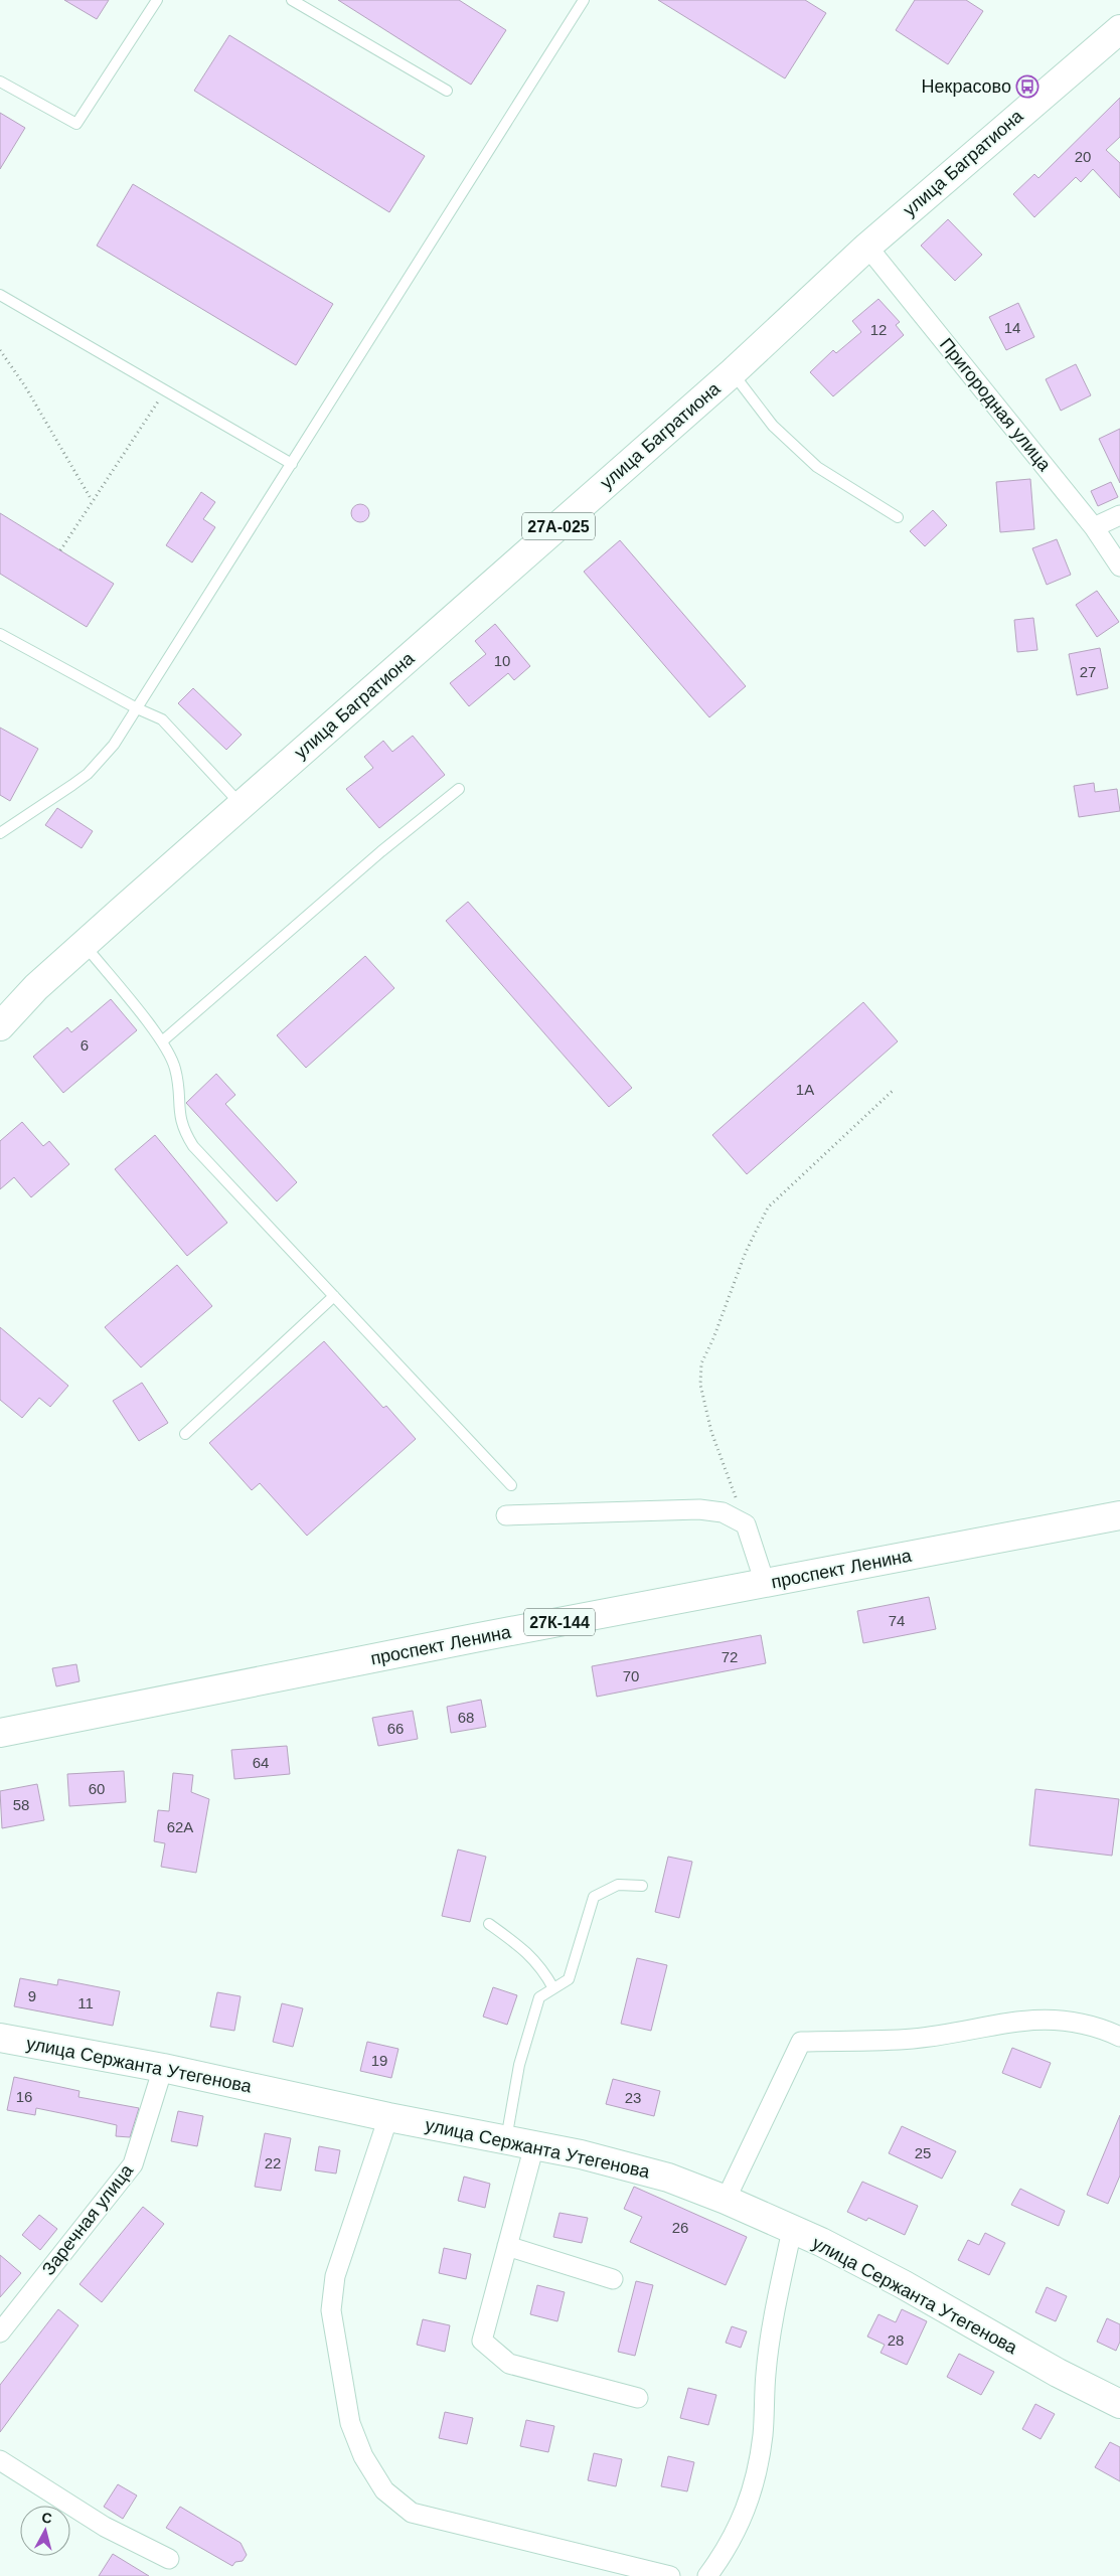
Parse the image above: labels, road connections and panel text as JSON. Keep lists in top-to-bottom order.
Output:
{
  "streets": {
    "main road": [
      "улица Багратиона",
      "27А-025",
      "проспект Ленина",
      "27К-144",
      "улица Сержанта Утегенова"
    ],
    "street": ["Пригородная улица", "Заречная улица"]
  },
  "crossings": [
    ["улица Багратиона", "Пригородная улица"],
    ["улица Сержанта Утегенова", "Заречная улица"]
  ],
  "places": {
    "bus stop": ["Некрасово"]
  },
  "house_numbers": [
    "20",
    "14",
    "12",
    "10",
    "27",
    "6",
    "1A",
    "74",
    "72",
    "70",
    "68",
    "66",
    "64",
    "60",
    "58",
    "62А",
    "9",
    "11",
    "19",
    "16",
    "23",
    "25",
    "22",
    "26",
    "28"
  ],
  "north": "top"
}
